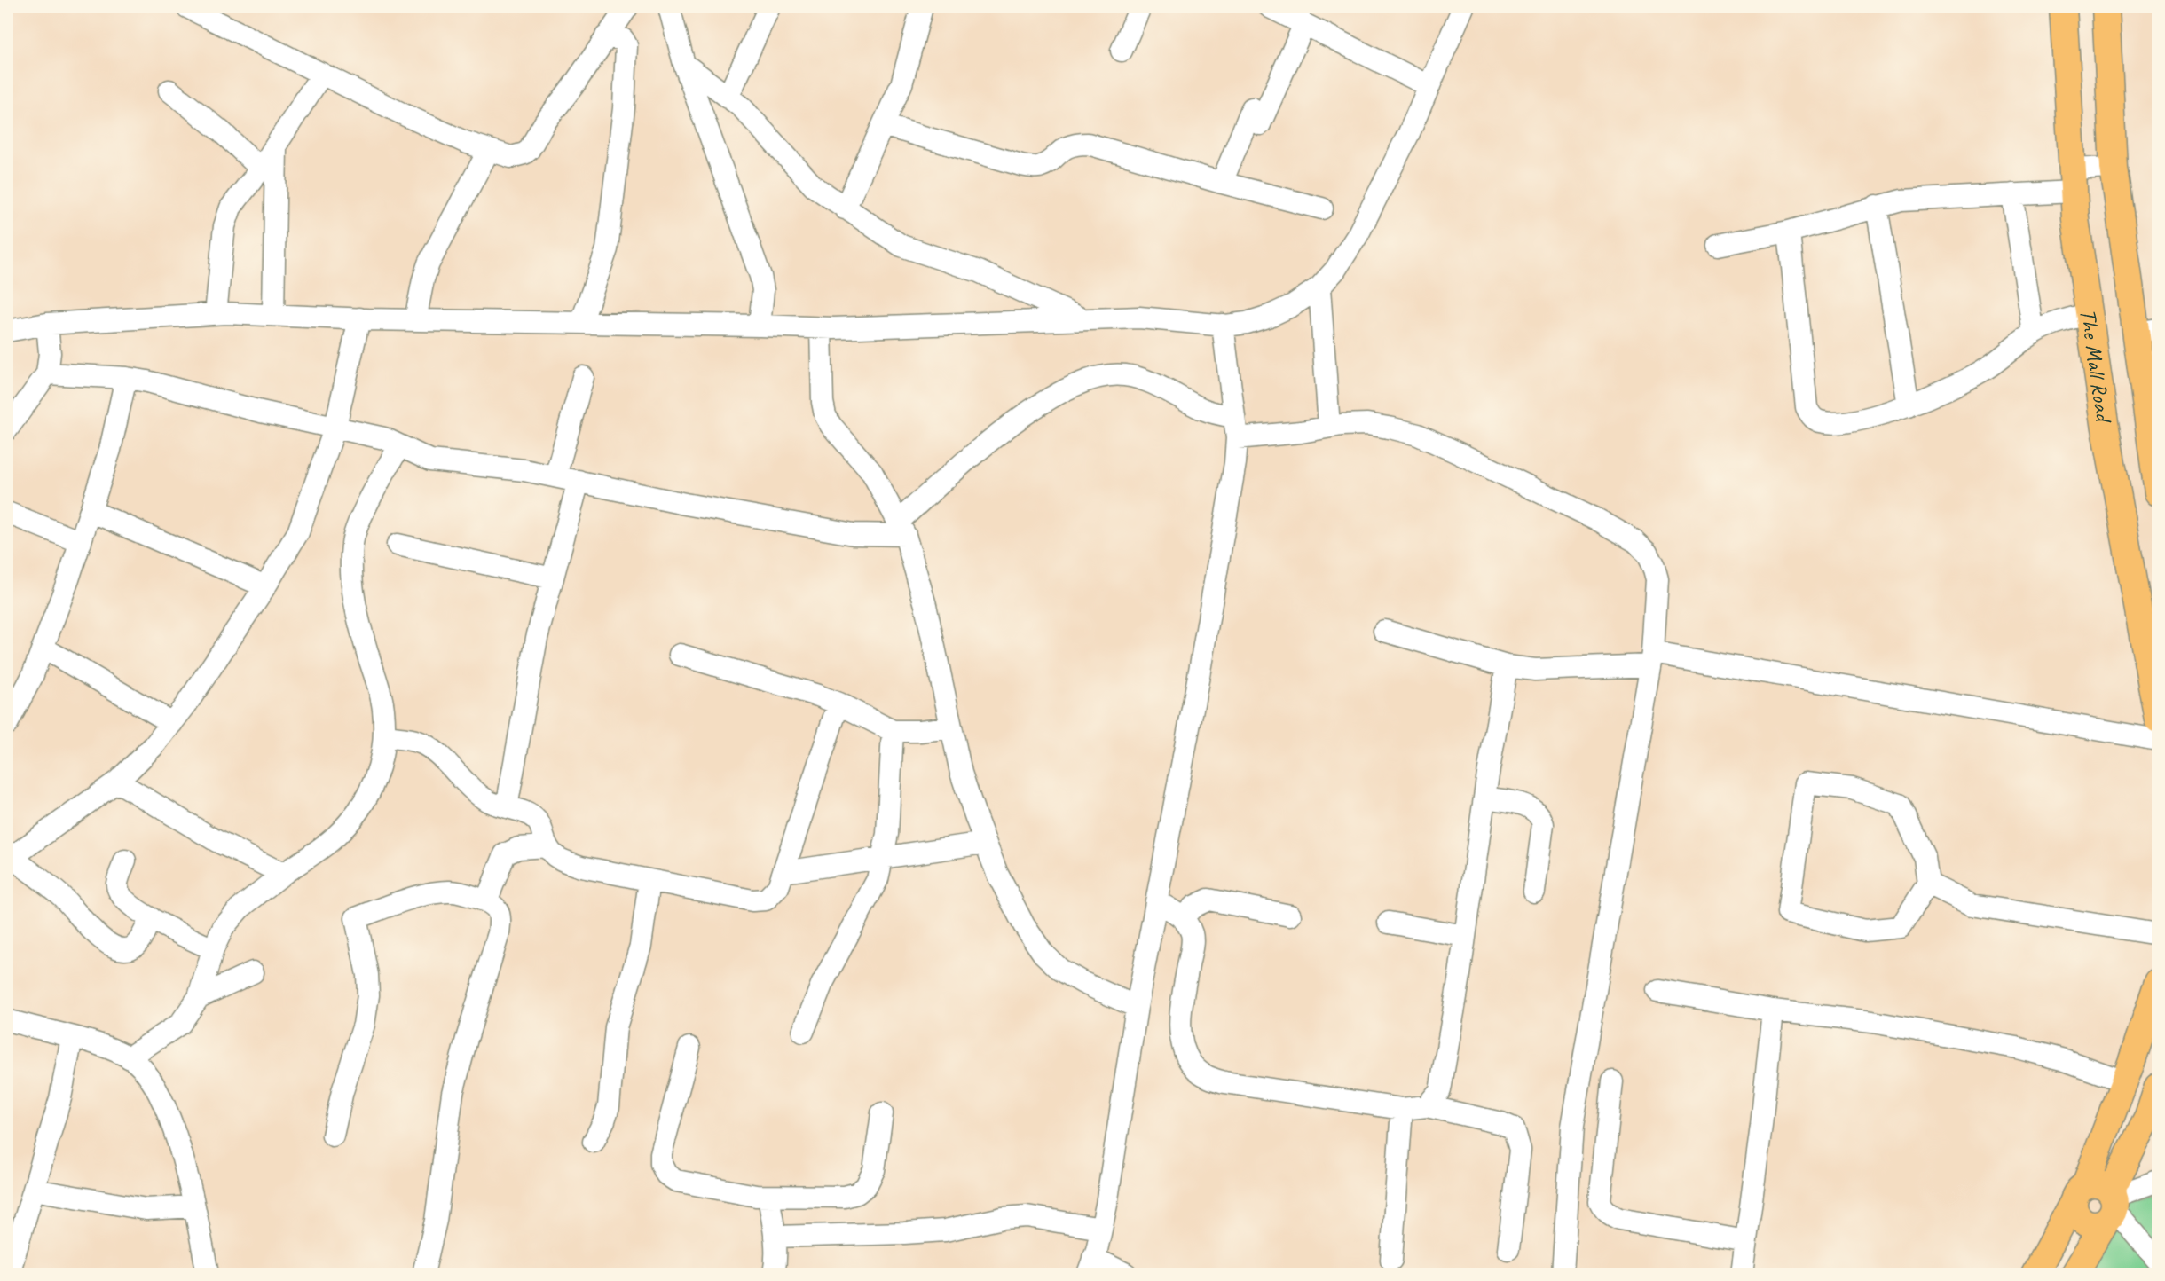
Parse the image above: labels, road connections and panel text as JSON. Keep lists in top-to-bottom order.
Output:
{
  "streets": {
    "main road": ["The Mall Road"]
  }
}
